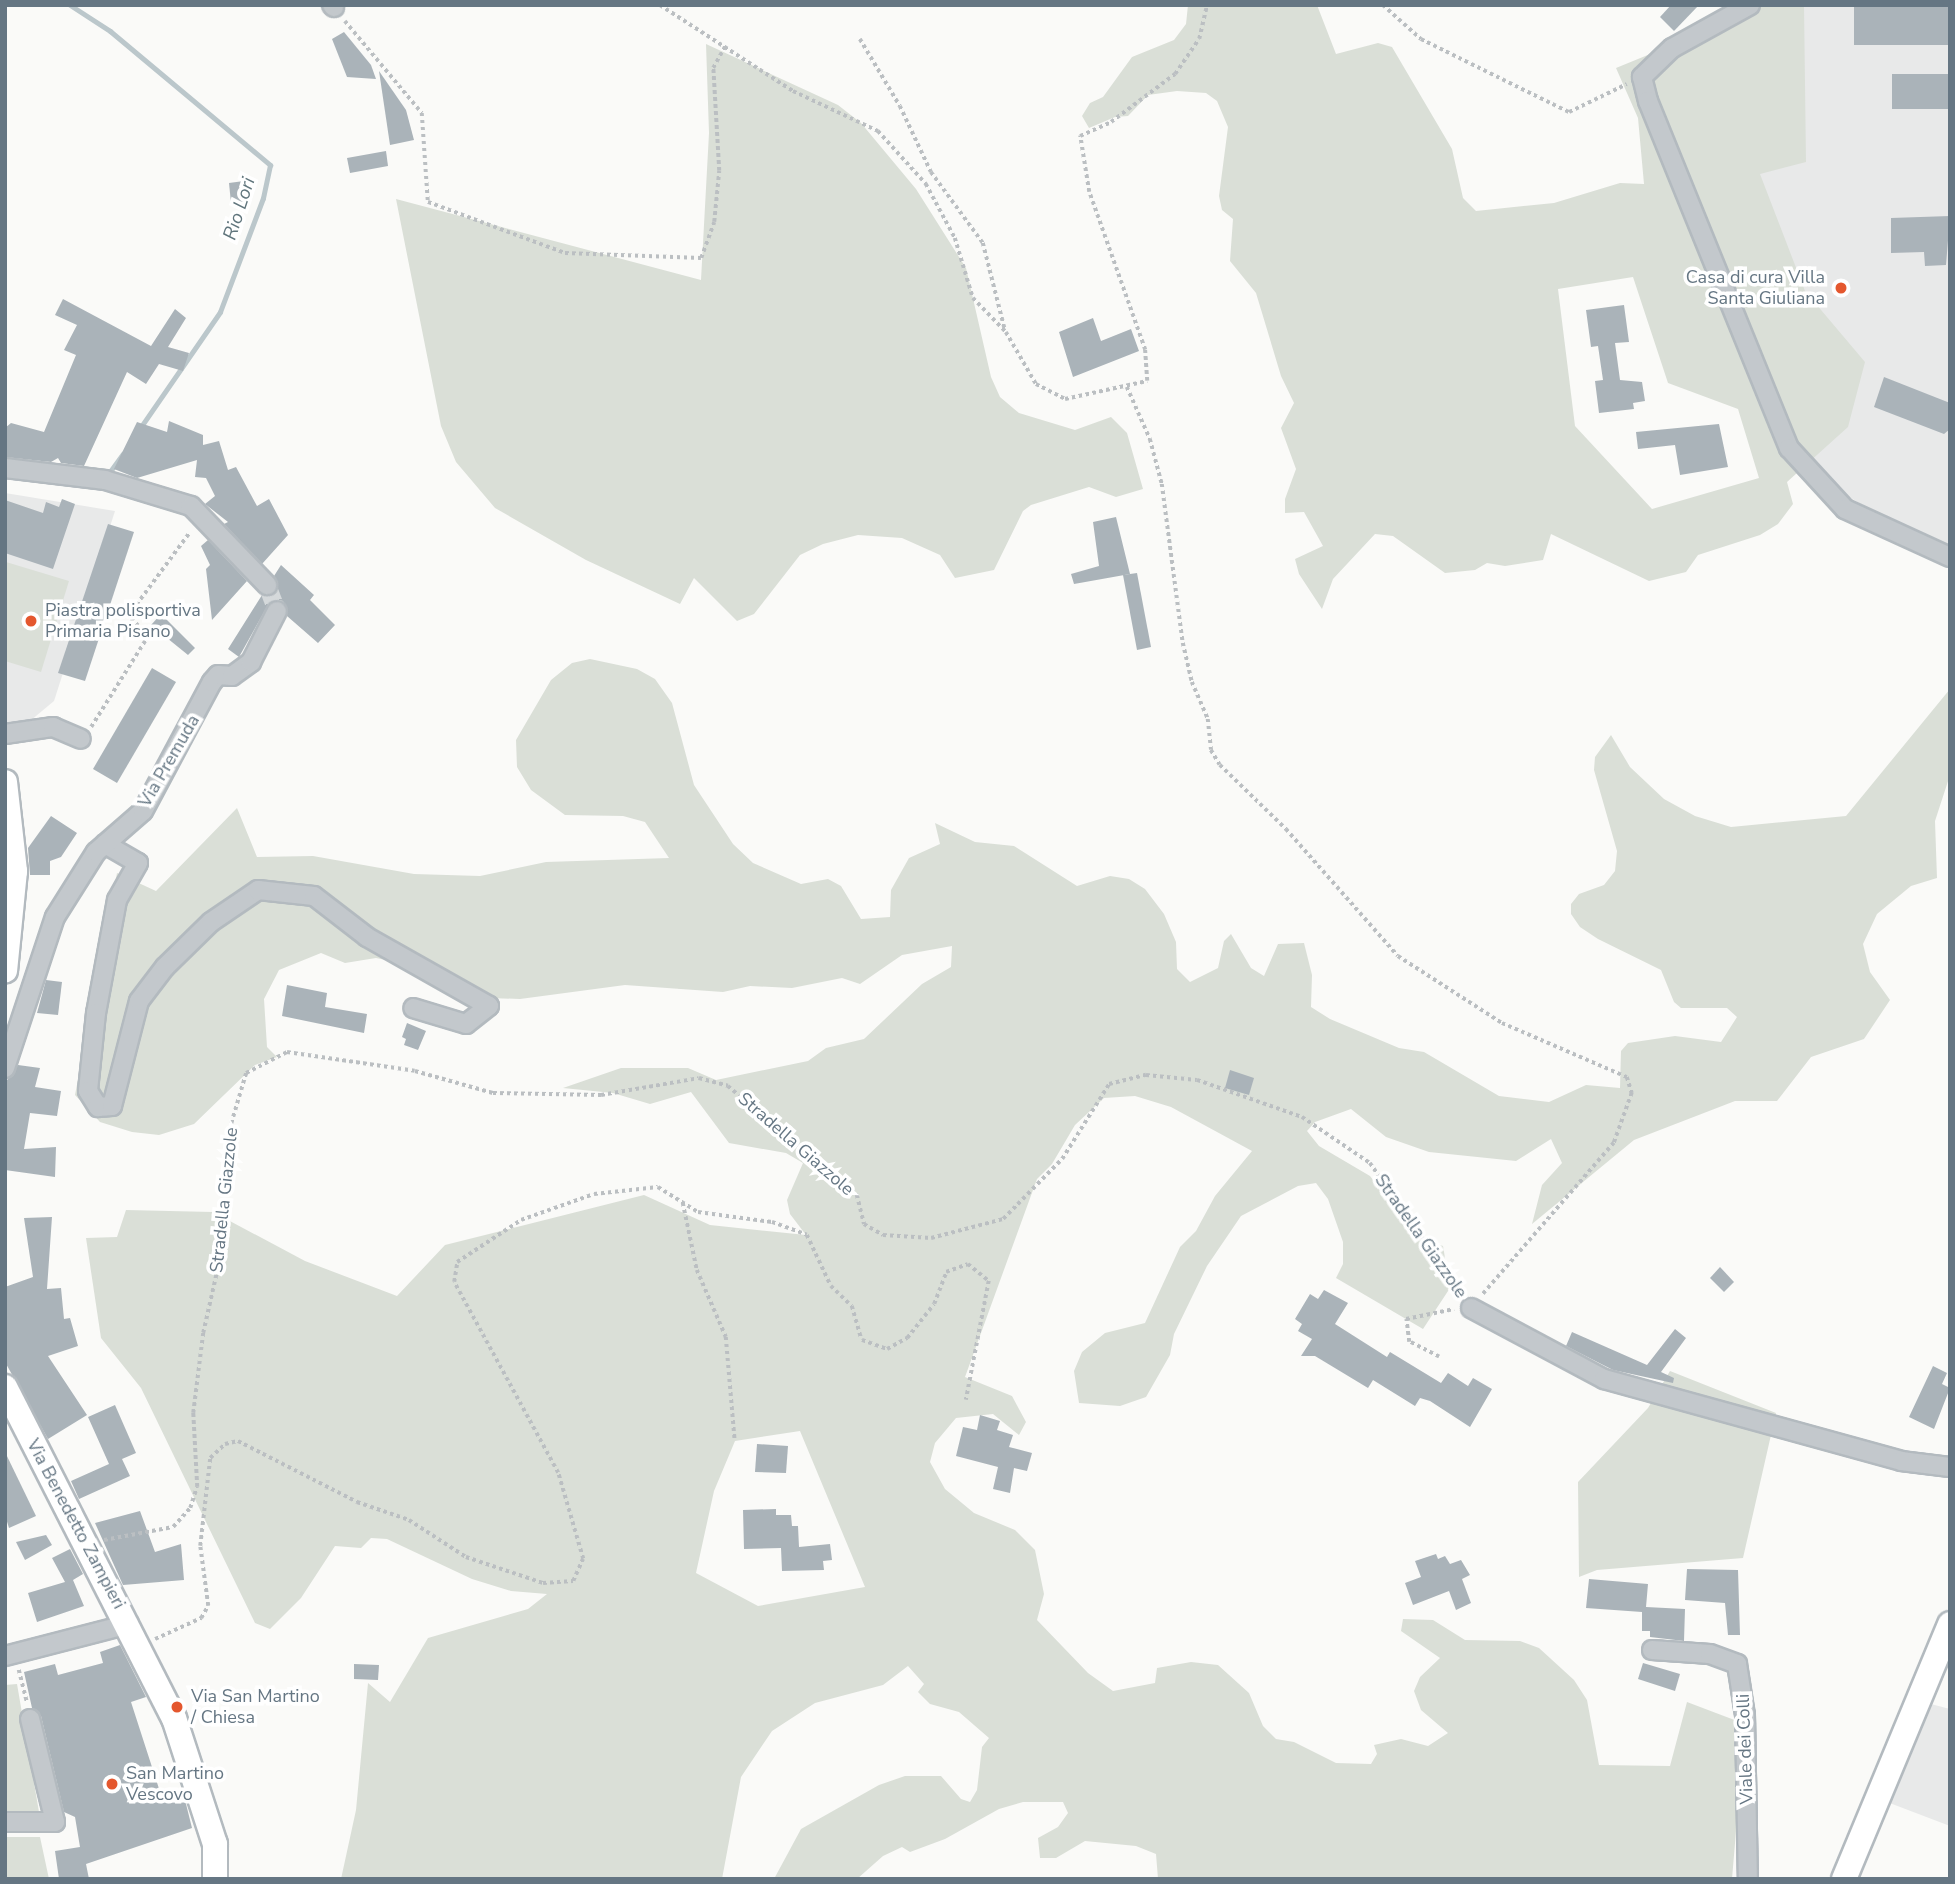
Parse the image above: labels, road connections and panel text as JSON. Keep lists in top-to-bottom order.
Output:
{
  "streets": {
    "street": [
      "Via Premuda",
      "Stradella Giazzole",
      "Via Benedetto Zampieri",
      "Viale dei Colli"
    ]
  },
  "crossings": [
    ["Stradella Giazzole", "Via Benedetto Zampieri"]
  ],
  "water": ["Rio Lori"],
  "places": [
    "Casa di cura Villa Santa Giuliana",
    "Piastra polisportiva Primaria Pisano",
    "Via San Martino / Chiesa",
    "San Martino Vescovo"
  ]
}
